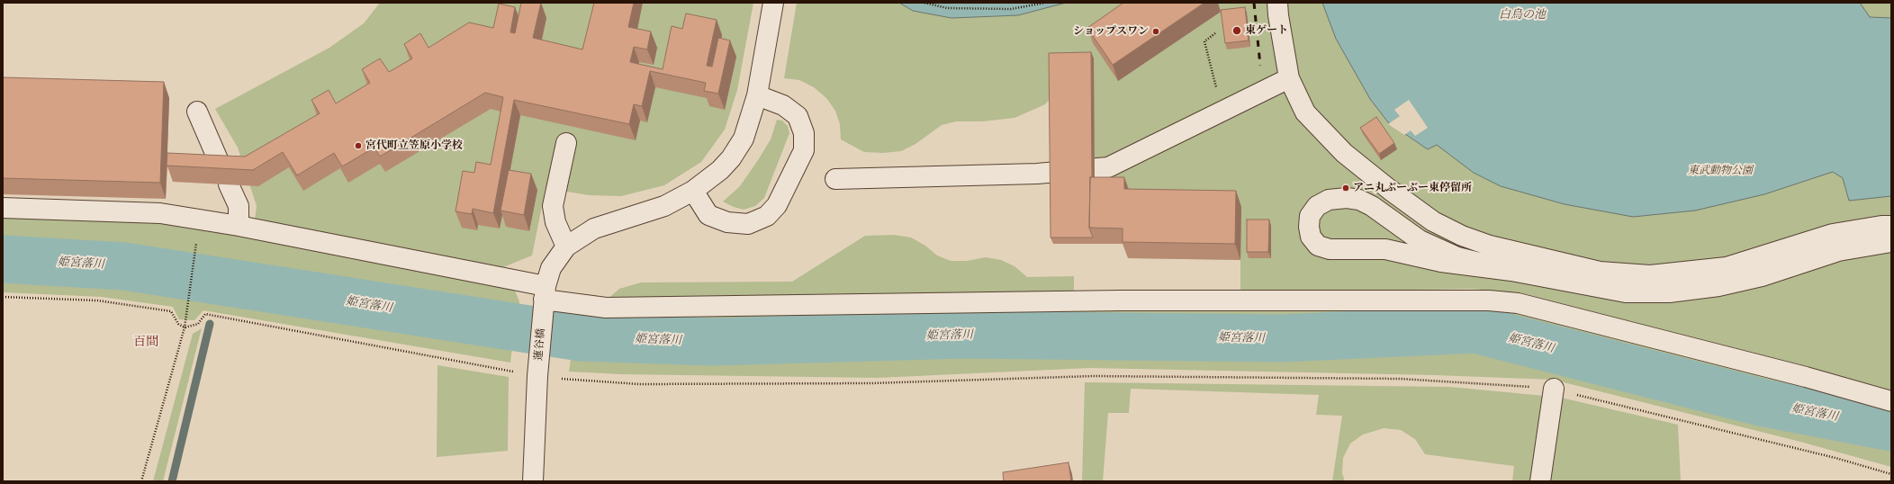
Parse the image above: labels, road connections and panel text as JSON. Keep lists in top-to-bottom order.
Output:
{
  "streets": {
    "street": ["蓮谷橋"]
  },
  "districts": ["百間"],
  "water": ["白鳥の池", "姫宮落川"],
  "parks": ["東武動物公園"],
  "places": [
    "東ゲート",
    "ショップスワン",
    "宮代町立笠原小学校",
    "アニ丸ぶーぶー東停留所"
  ]
}
